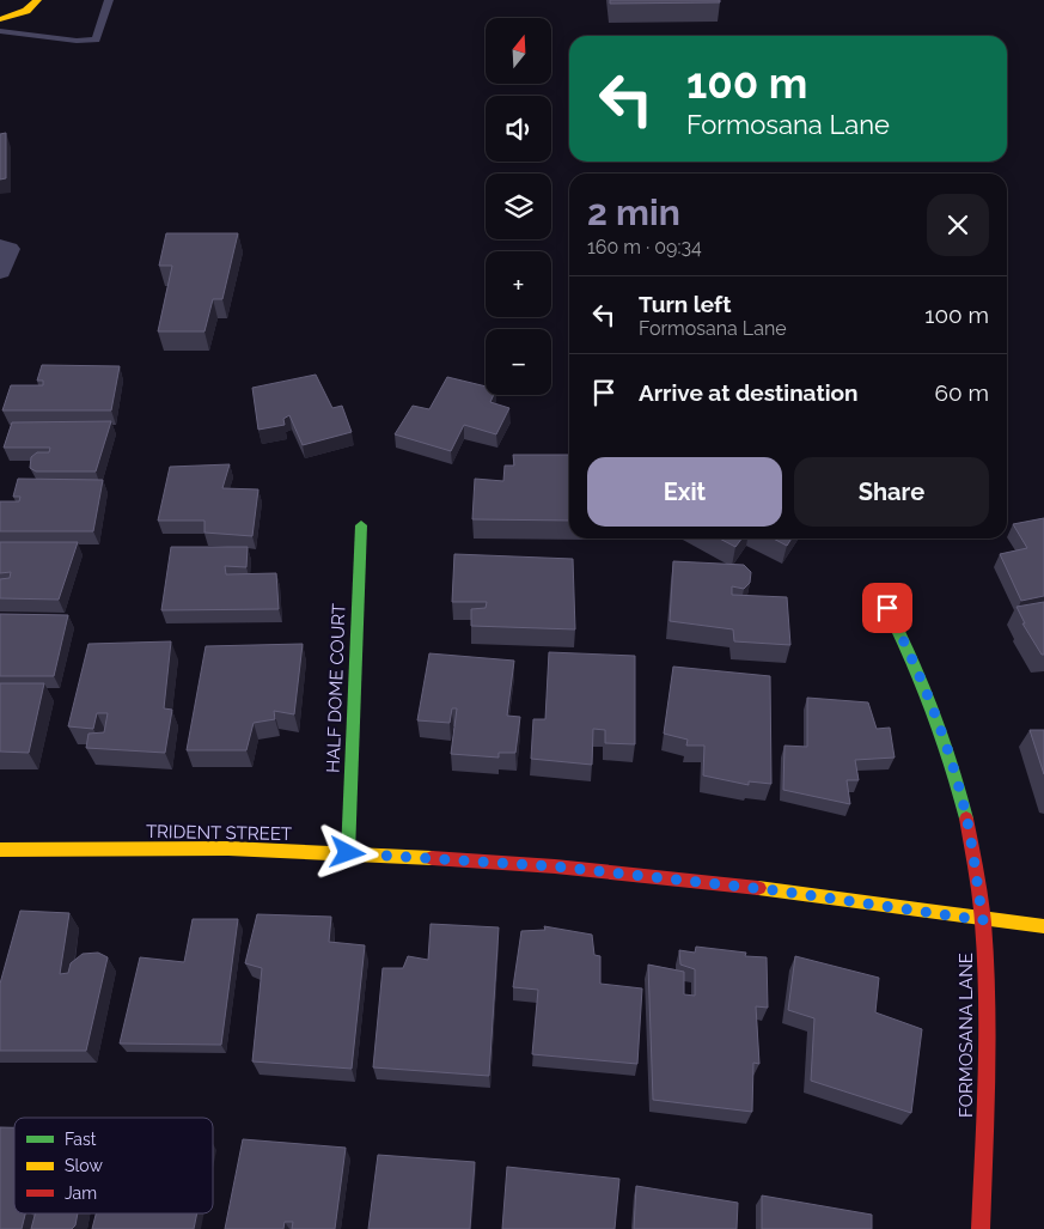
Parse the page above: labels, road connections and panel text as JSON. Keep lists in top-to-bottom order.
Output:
{
  "streets": {
    "street": ["HALF DOME COURT", "TRIDENT STREET", "FORMOSANA LANE"]
  },
  "crossings": [
    ["HALF DOME COURT", "TRIDENT STREET"],
    ["TRIDENT STREET", "FORMOSANA LANE"]
  ],
  "legend": ["Fast", "Slow", "Jam"],
  "north": "top",
  "page": {
    "map_buttons": ["+", "−"],
    "turn": ["100 m", "Formosana Lane"],
    "heading": ["2 min", "160 m · 09:34"],
    "list": [
      {
        "name": "Turn left",
        "note": "Formosana Lane",
        "value": "100 m"
      },
      {
        "name": "Arrive at destination",
        "value": "60 m"
      }
    ],
    "buttons": ["Exit", "Share"]
  }
}
